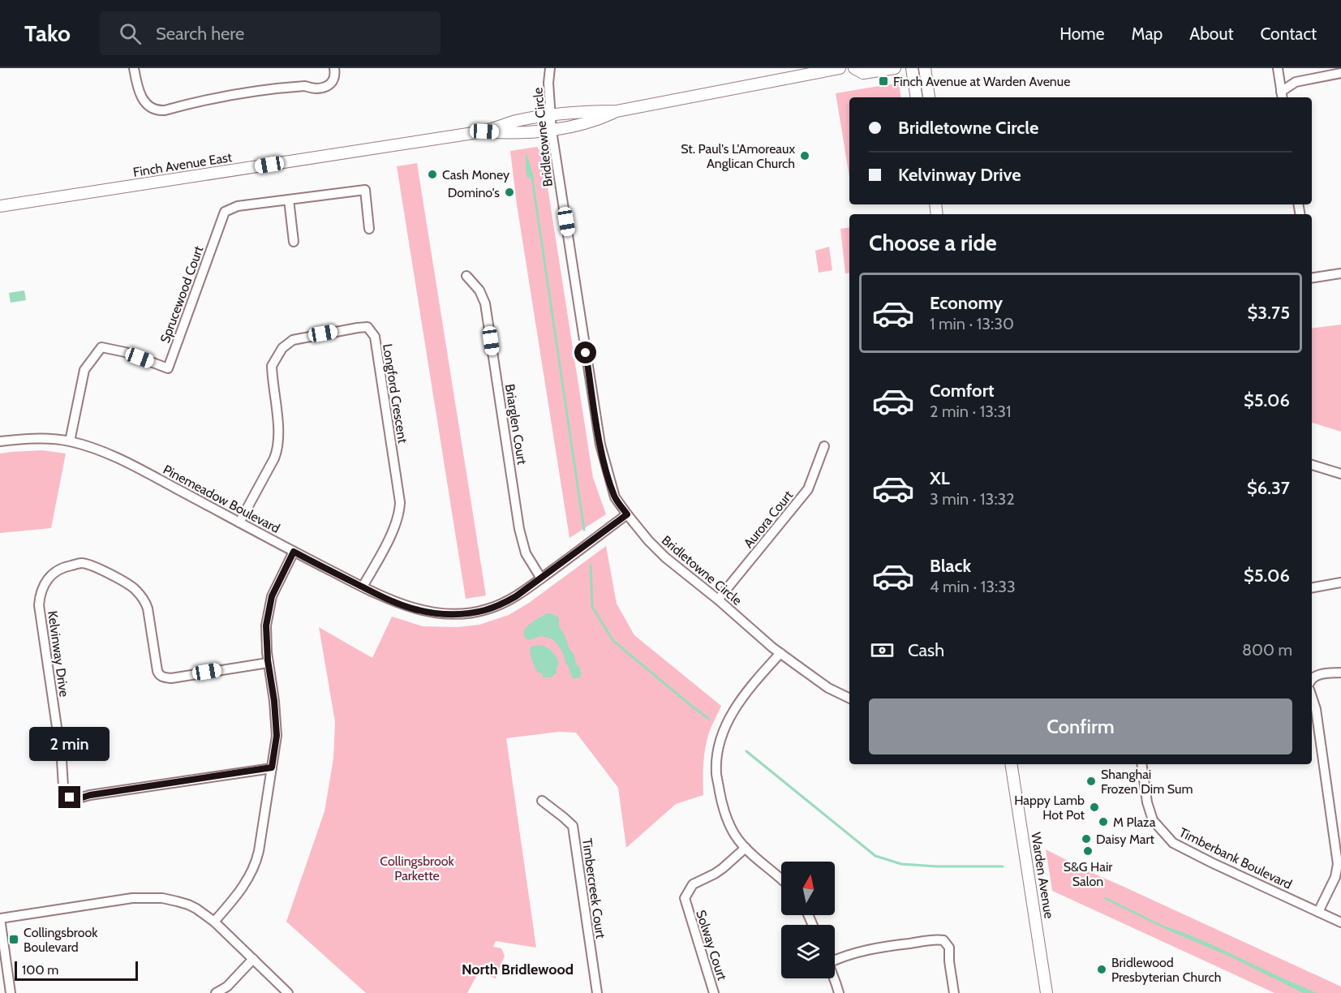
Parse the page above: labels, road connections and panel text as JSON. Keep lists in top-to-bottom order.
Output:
{
  "streets": {
    "main road": ["Finch Avenue East", "Warden Avenue"],
    "street": [
      "Bridletowne Circle",
      "Sprucewood Court",
      "Longford Crescent",
      "Briarglen Court",
      "Pinemeadow Boulevard",
      "Aurora Court",
      "Kelvinway Drive",
      "Timberbank Boulevard",
      "Timbercreek Court",
      "Solway Court"
    ]
  },
  "crossings": [
    ["Bridletowne Circle", "Finch Avenue East"],
    ["Bridletowne Circle", "Pinemeadow Boulevard"],
    ["Bridletowne Circle", "Aurora Court"],
    ["Sprucewood Court", "Pinemeadow Boulevard"],
    ["Longford Crescent", "Pinemeadow Boulevard"],
    ["Briarglen Court", "Pinemeadow Boulevard"]
  ],
  "districts": ["North Bridlewood"],
  "parks": ["Collingsbrook Parkette"],
  "places": {
    "transit": ["Finch Avenue at Warden Avenue", "Collingsbrook Boulevard"],
    "other": [
      "St. Paul's L'Amoreaux Anglican Church",
      "Cash Money",
      "Domino's",
      "Shanghai Frozen Dim Sum",
      "Happy Lamb Hot Pot",
      "M Plaza",
      "Daisy Mart",
      "S&G Hair Salon",
      "Bridlewood Presbyterian Church"
    ]
  },
  "scale_bar": "100 m",
  "north": "top",
  "page": {
    "header": "Tako",
    "search": "Search here",
    "nav": [
      "Home",
      "Map",
      "About",
      "Contact"
    ],
    "banner": ["Bridletowne Circle", "Kelvinway Drive"],
    "heading": "Choose a ride",
    "list": [
      {
        "name": "Economy",
        "note": "1 min · 13:30",
        "value": "$3.75"
      },
      {
        "name": "Comfort",
        "note": "2 min · 13:31",
        "value": "$5.06"
      },
      {
        "name": "XL",
        "note": "3 min · 13:32",
        "value": "$6.37"
      },
      {
        "name": "Black",
        "note": "4 min · 13:33",
        "value": "$5.06"
      }
    ],
    "pay": ["Cash", "800 m"],
    "buttons": "Confirm",
    "bubble": "2 min",
    "scale": "100 m"
  }
}
